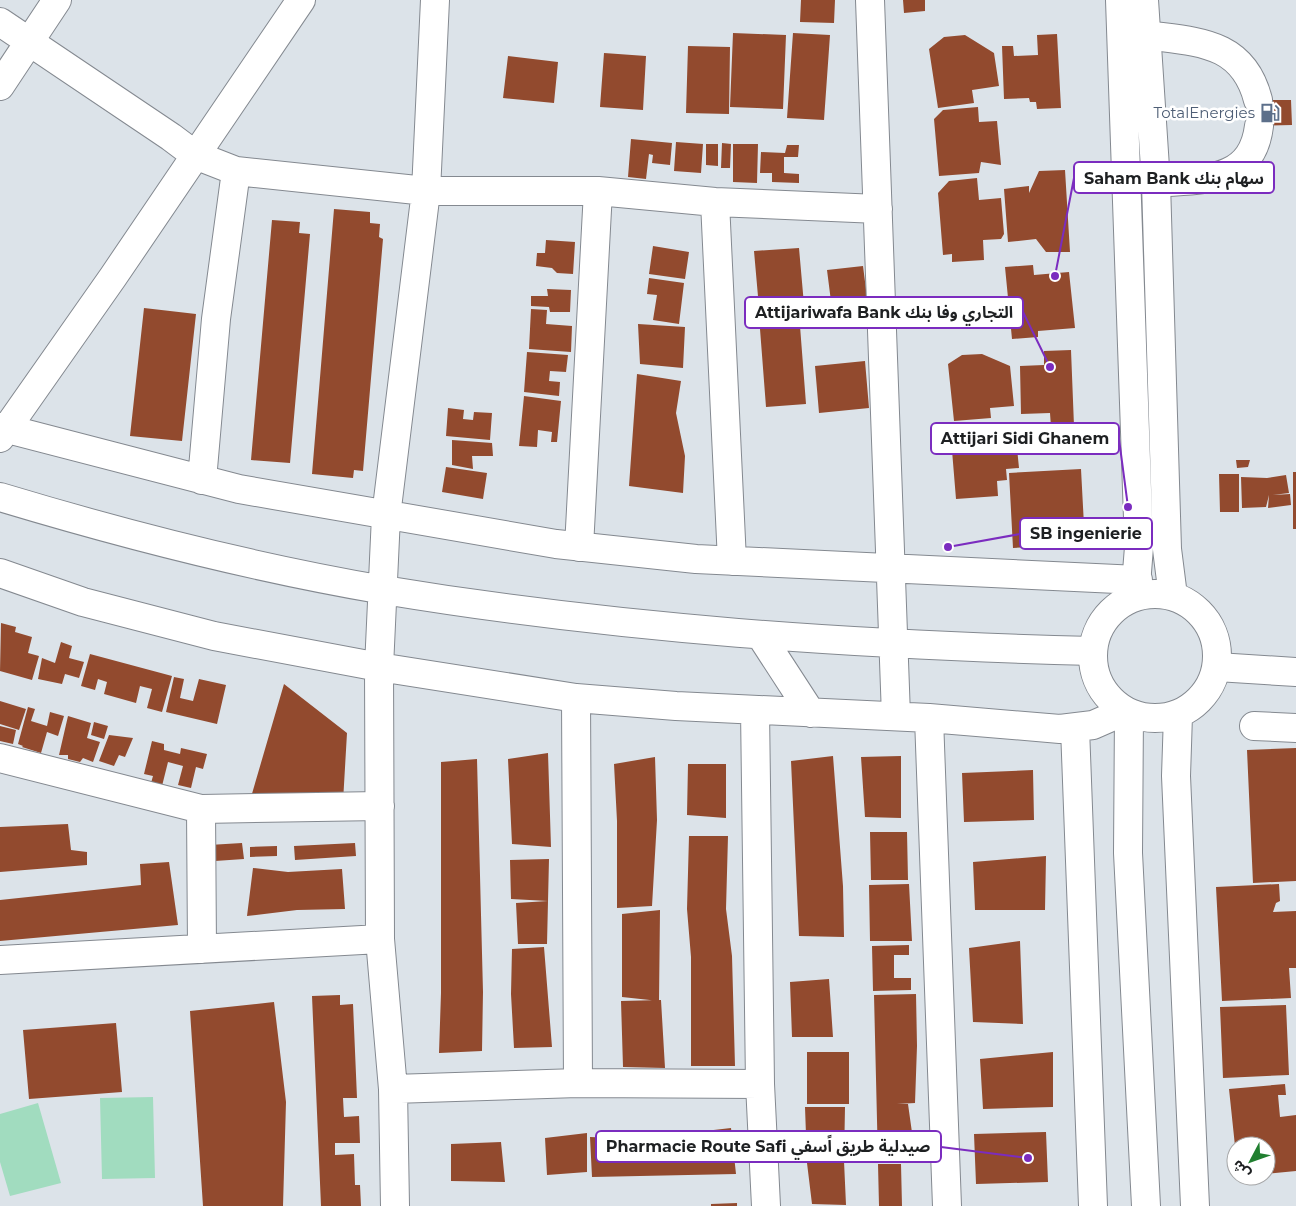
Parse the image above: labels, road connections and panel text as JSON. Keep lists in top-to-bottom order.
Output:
{
  "places": {
    "fuel station": ["TotalEnergies"],
    "other": [
      "Saham Bank سهام بنك",
      "Attijariwafa Bank التجاري وفا بنك",
      "Attijari Sidi Ghanem",
      "SB ingenierie",
      "Pharmacie Route Safi صيدلية طريق اًسفي"
    ]
  },
  "north": "bottom left"
}
